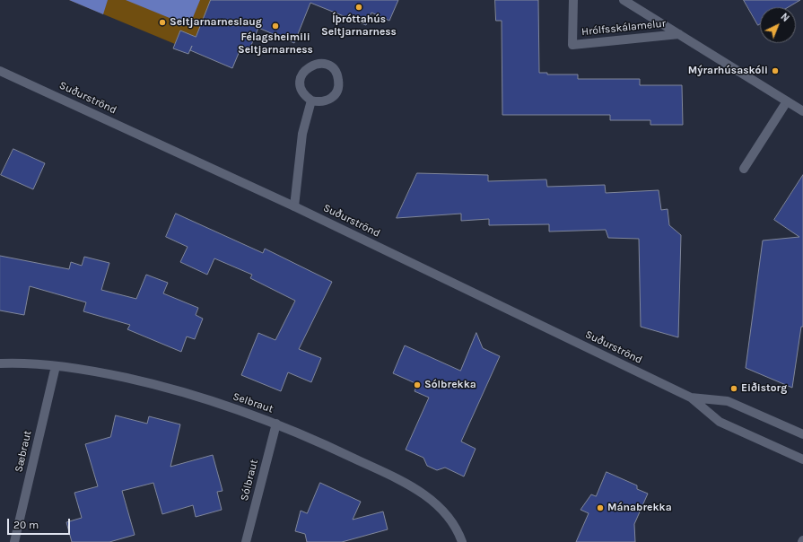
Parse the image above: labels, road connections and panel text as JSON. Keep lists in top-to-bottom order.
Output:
{
  "streets": {
    "street": [
      "Hrólfsskálamelur",
      "Suðurströnd",
      "Selbraut",
      "Sæbraut",
      "Sólbraut"
    ]
  },
  "crossings": [
    ["Selbraut", "Sæbraut"],
    ["Selbraut", "Sólbraut"]
  ],
  "places": [
    "Íþróttahús Seltjarnarness",
    "Seltjarnarneslaug",
    "Félagsheimili Seltjarnarness",
    "Mýrarhúsaskóli",
    "Sólbrekka",
    "Eiðistorg",
    "Mánabrekka"
  ],
  "scale_bar": "20 m",
  "north": "top right"
}
